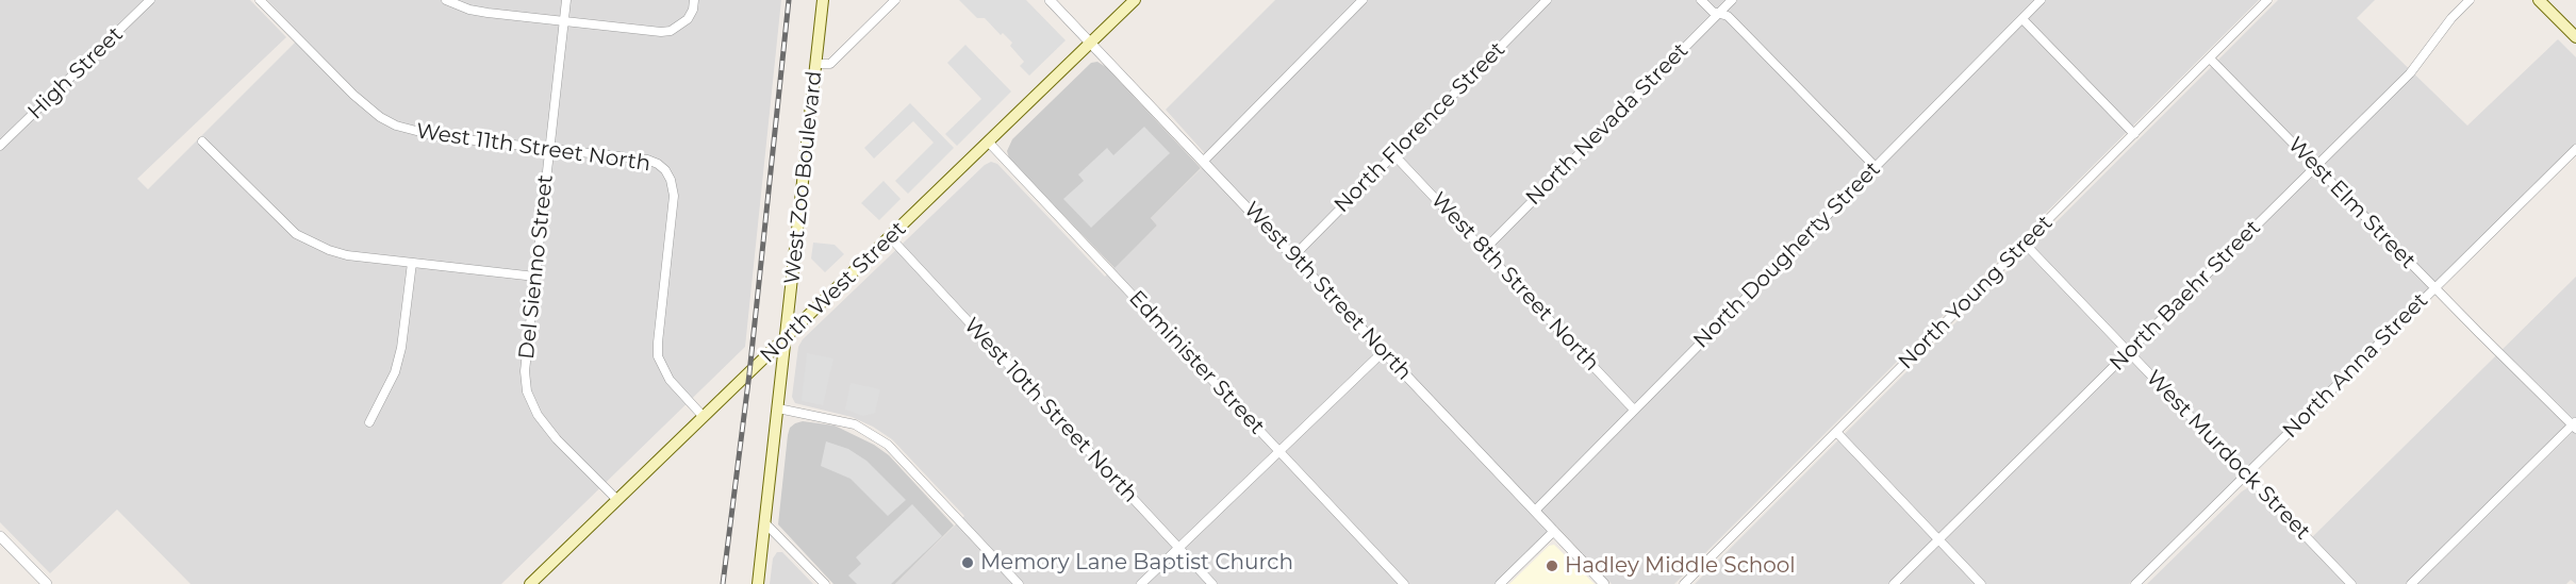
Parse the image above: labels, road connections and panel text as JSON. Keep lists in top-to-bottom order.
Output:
{
  "streets": {
    "main road": ["West Zoo Boulevard", "North West Street"],
    "street": [
      "High Street",
      "North Nevada Street",
      "North Florence Street",
      "West 11th Street North",
      "West Elm Street",
      "North Dougherty Street",
      "Del Sienno Street",
      "West 8th Street North",
      "West 9th Street North",
      "North Young Street",
      "North Baehr Street",
      "Edminister Street",
      "North Anna Street",
      "West 10th Street North",
      "West Murdock Street"
    ]
  },
  "crossings": [
    ["North Nevada Street", "West 8th Street North"],
    ["North Florence Street", "West 8th Street North"],
    ["North Florence Street", "West 9th Street North"],
    ["West 11th Street North", "Del Sienno Street"],
    ["West 11th Street North", "North West Street"],
    ["West Zoo Boulevard", "North West Street"],
    ["West Elm Street", "North Young Street"],
    ["West Elm Street", "North Baehr Street"],
    ["West Elm Street", "North Anna Street"],
    ["North Dougherty Street", "West 8th Street North"],
    ["North Dougherty Street", "West 9th Street North"],
    ["Del Sienno Street", "North West Street"],
    ["West 9th Street North", "North West Street"],
    ["North West Street", "Edminister Street"],
    ["North West Street", "West 10th Street North"],
    ["North Young Street", "West Murdock Street"],
    ["North Baehr Street", "West Murdock Street"],
    ["North Anna Street", "West Murdock Street"]
  ],
  "places": ["Memory Lane Baptist Church", "Hadley Middle School"]
}
